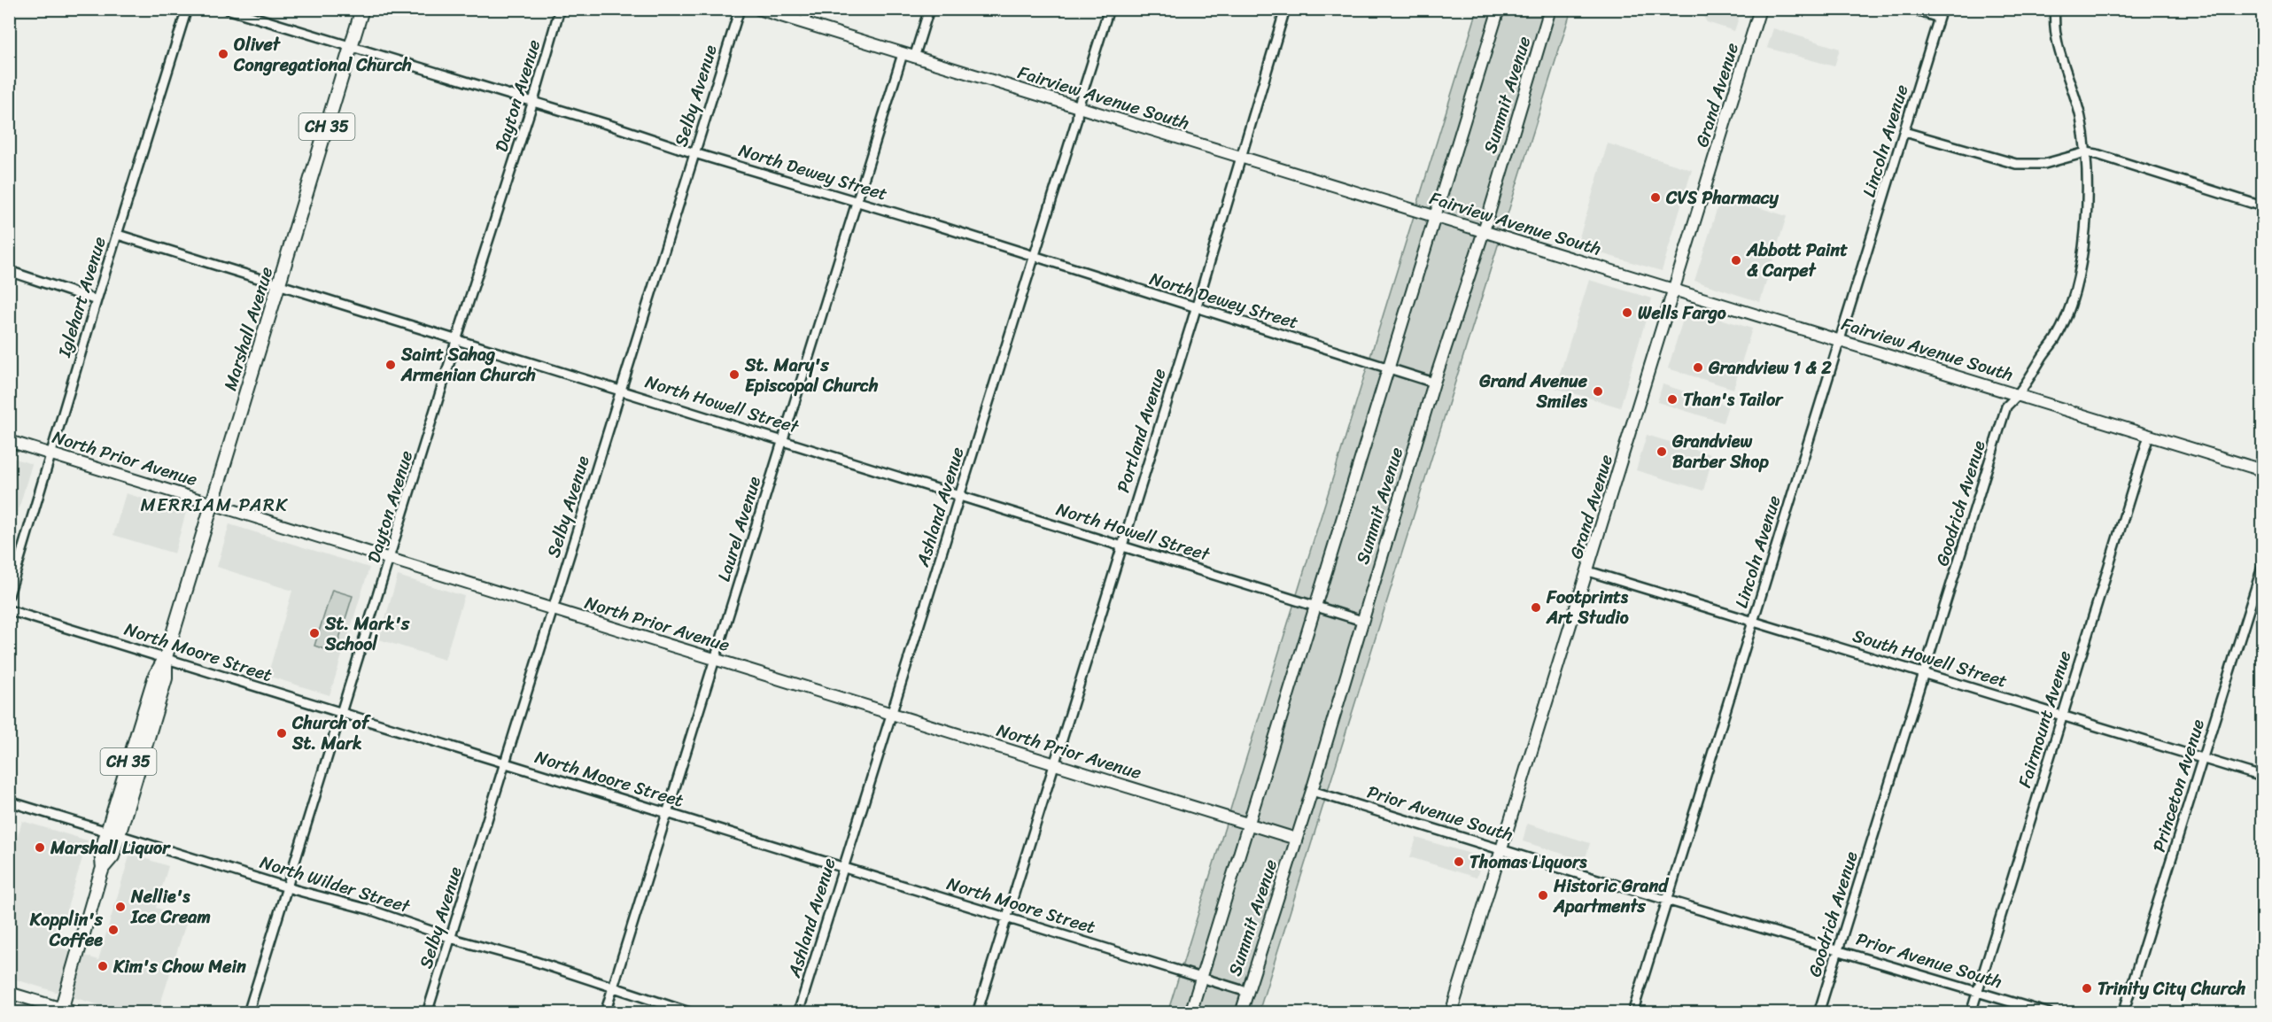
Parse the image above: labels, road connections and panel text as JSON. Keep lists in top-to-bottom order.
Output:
{
  "streets": {
    "main road": ["CH 35", "Marshall Avenue"],
    "street": [
      "Summit Avenue",
      "Grand Avenue",
      "Dayton Avenue",
      "Selby Avenue",
      "Fairview Avenue South",
      "Lincoln Avenue",
      "North Dewey Street",
      "Iglehart Avenue",
      "North Howell Street",
      "Portland Avenue",
      "North Prior Avenue",
      "Goodrich Avenue",
      "Ashland Avenue",
      "Laurel Avenue",
      "North Moore Street",
      "South Howell Street",
      "Fairmount Avenue",
      "Princeton Avenue",
      "Prior Avenue South",
      "North Wilder Street"
    ]
  },
  "crossings": [
    ["Summit Avenue", "Fairview Avenue South"],
    ["Summit Avenue", "North Dewey Street"],
    ["Summit Avenue", "North Howell Street"],
    ["Summit Avenue", "North Prior Avenue"],
    ["Summit Avenue", "North Moore Street"],
    ["Summit Avenue", "Prior Avenue South"],
    ["Grand Avenue", "Fairview Avenue South"],
    ["Grand Avenue", "South Howell Street"],
    ["Grand Avenue", "Prior Avenue South"],
    ["Dayton Avenue", "North Dewey Street"],
    ["Dayton Avenue", "North Howell Street"],
    ["Dayton Avenue", "North Prior Avenue"],
    ["Dayton Avenue", "North Moore Street"],
    ["Dayton Avenue", "North Wilder Street"],
    ["Selby Avenue", "North Dewey Street"],
    ["Selby Avenue", "North Howell Street"],
    ["Selby Avenue", "North Prior Avenue"],
    ["Selby Avenue", "North Moore Street"],
    ["Selby Avenue", "North Wilder Street"],
    ["Fairview Avenue South", "Lincoln Avenue"],
    ["Fairview Avenue South", "Portland Avenue"],
    ["Fairview Avenue South", "Goodrich Avenue"],
    ["Fairview Avenue South", "Ashland Avenue"],
    ["Fairview Avenue South", "Laurel Avenue"],
    ["Fairview Avenue South", "Fairmount Avenue"],
    ["Lincoln Avenue", "South Howell Street"],
    ["Lincoln Avenue", "Prior Avenue South"],
    ["North Dewey Street", "Marshall Avenue"],
    ["North Dewey Street", "Portland Avenue"],
    ["North Dewey Street", "Ashland Avenue"],
    ["North Dewey Street", "Laurel Avenue"],
    ["Iglehart Avenue", "North Howell Street"],
    ["Iglehart Avenue", "North Prior Avenue"],
    ["Marshall Avenue", "North Howell Street"],
    ["Marshall Avenue", "North Prior Avenue"],
    ["Marshall Avenue", "North Moore Street"],
    ["Marshall Avenue", "North Wilder Street"],
    ["North Howell Street", "Portland Avenue"],
    ["North Howell Street", "Ashland Avenue"],
    ["North Howell Street", "Laurel Avenue"],
    ["Portland Avenue", "North Prior Avenue"],
    ["Portland Avenue", "North Moore Street"],
    ["North Prior Avenue", "Ashland Avenue"],
    ["North Prior Avenue", "Laurel Avenue"],
    ["Goodrich Avenue", "South Howell Street"],
    ["Goodrich Avenue", "Prior Avenue South"],
    ["Ashland Avenue", "North Moore Street"],
    ["Laurel Avenue", "North Moore Street"],
    ["Laurel Avenue", "North Wilder Street"],
    ["South Howell Street", "Fairmount Avenue"],
    ["South Howell Street", "Princeton Avenue"],
    ["Fairmount Avenue", "Prior Avenue South"]
  ],
  "districts": ["MERRIAM PARK"],
  "places": [
    "Olivet Congregational Church",
    "CVS Pharmacy",
    "Abbott Paint & Carpet",
    "Wells Fargo",
    "Saint Sahag Armenian Church",
    "Grandview 1 & 2",
    "St. Mary's Episcopal Church",
    "Grand Avenue Smiles",
    "Than's Tailor",
    "Grandview Barber Shop",
    "Footprints Art Studio",
    "St. Mark's School",
    "Church of St. Mark",
    "Marshall Liquor",
    "Thomas Liquors",
    "Historic Grand Apartments",
    "Nellie's Ice Cream",
    "Kopplin's Coffee",
    "Kim's Chow Mein",
    "Trinity City Church"
  ]
}
